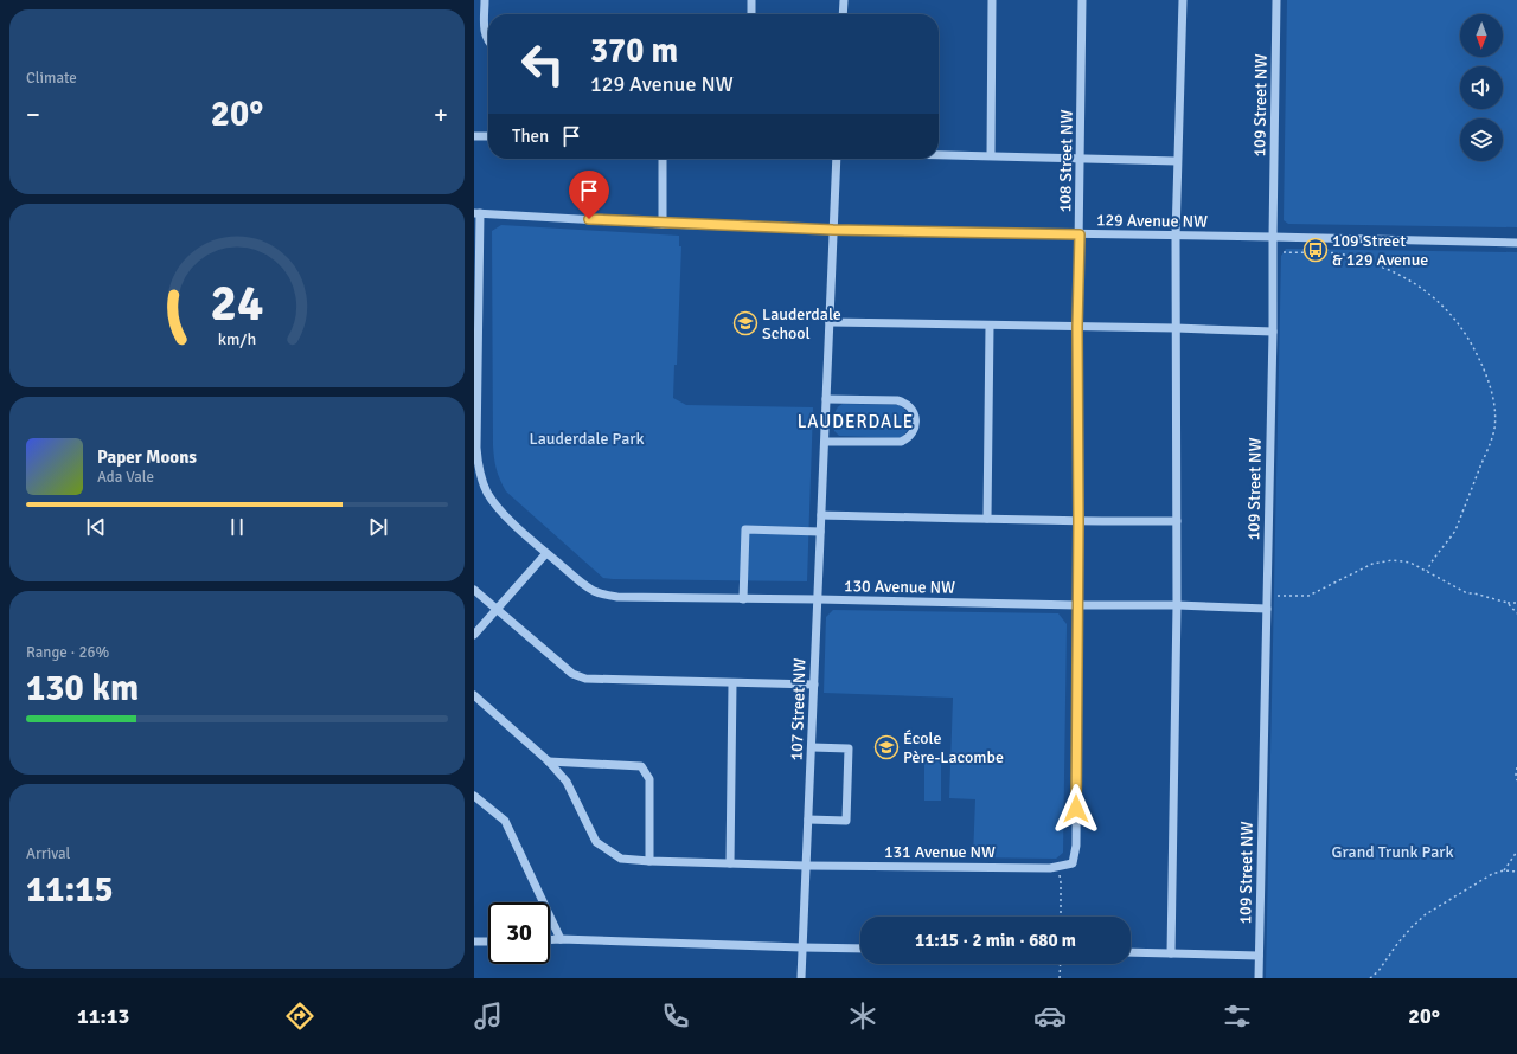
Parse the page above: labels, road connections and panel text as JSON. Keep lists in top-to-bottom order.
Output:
{
  "streets": {
    "street": [
      "109 Street NW",
      "108 Street NW",
      "129 Avenue NW",
      "130 Avenue NW",
      "107 Street NW",
      "131 Avenue NW"
    ]
  },
  "crossings": [
    ["109 Street NW", "129 Avenue NW"],
    ["109 Street NW", "130 Avenue NW"],
    ["108 Street NW", "129 Avenue NW"],
    ["108 Street NW", "130 Avenue NW"],
    ["108 Street NW", "131 Avenue NW"],
    ["129 Avenue NW", "130 Avenue NW"],
    ["129 Avenue NW", "107 Street NW"],
    ["130 Avenue NW", "107 Street NW"],
    ["107 Street NW", "131 Avenue NW"]
  ],
  "districts": ["LAUDERDALE"],
  "parks": ["Lauderdale Park", "Grand Trunk Park"],
  "places": {
    "bus stop": ["109 Street & 129 Avenue"],
    "school or university": ["Lauderdale School", "École Père-Lacombe"]
  },
  "north": "bottom",
  "page": {
    "tile": [
      "Climate",
      ["Range · 26%", "130 km"],
      ["Arrival", "11:15"]
    ],
    "turn": ["370 m", "129 Avenue NW"],
    "heat": ["−", "20°", "+"],
    "then": "Then",
    "song": ["Paper Moons", "Ada Vale"],
    "limit": "30",
    "trip": "11:15 · 2 min · 680 m",
    "tabs": ["11:13", "20°"],
    "gauge": ["24", "km/h"]
  }
}
